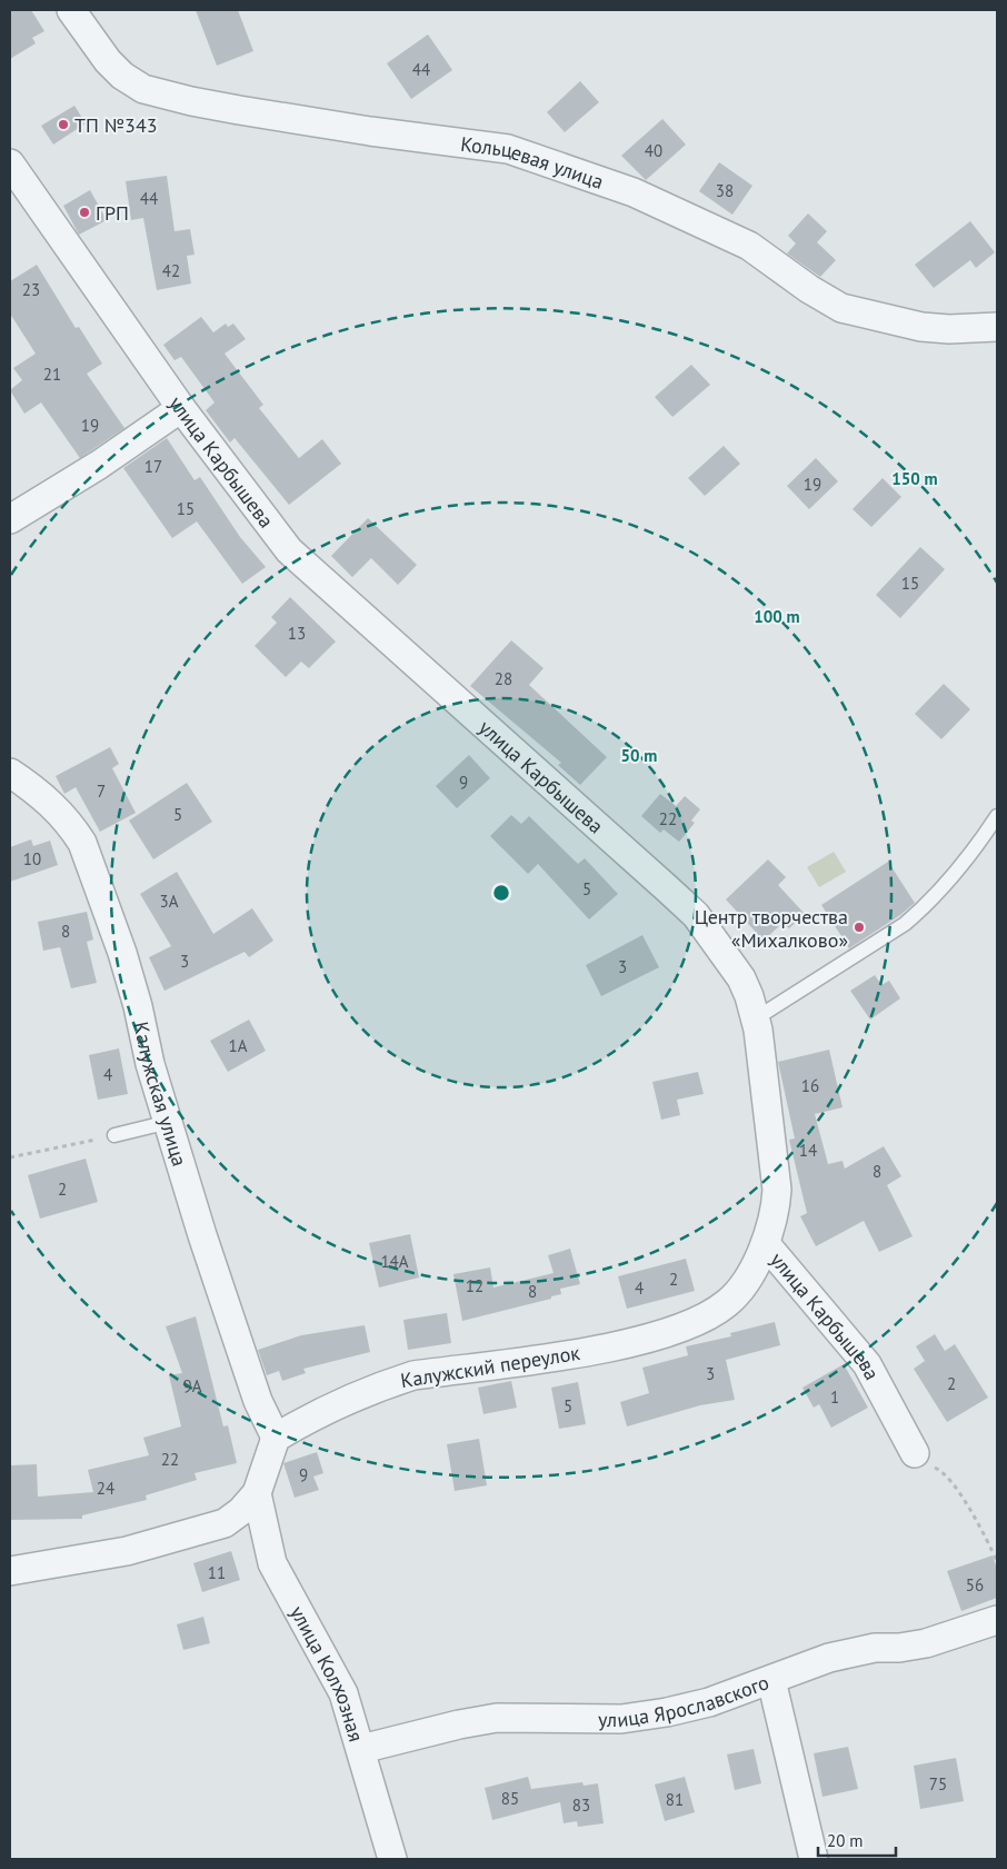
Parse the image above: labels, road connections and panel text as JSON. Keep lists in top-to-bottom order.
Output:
{
  "streets": {
    "street": [
      "Кольцевая улица",
      "улица Карбышева",
      "Калужская улица",
      "Калужский переулок",
      "улица Колхозная",
      "улица Ярославского"
    ]
  },
  "crossings": [
    ["улица Карбышева", "Калужский переулок"],
    ["Калужская улица", "Калужский переулок"],
    ["улица Колхозная", "улица Ярославского"]
  ],
  "places": ["ТП №343", "ГРП", "Центр творчества «Михалково»"],
  "house_numbers": [
    "44",
    "40",
    "38",
    "44",
    "42",
    "23",
    "21",
    "19",
    "17",
    "19",
    "15",
    "15",
    "13",
    "28",
    "9",
    "7",
    "5",
    "22",
    "10",
    "5",
    "3А",
    "8",
    "3",
    "3",
    "1А",
    "4",
    "16",
    "14",
    "8",
    "2",
    "14А",
    "2",
    "12",
    "4",
    "8",
    "3",
    "2",
    "9А",
    "1",
    "5",
    "22",
    "9",
    "24",
    "11",
    "56",
    "75",
    "85",
    "81",
    "83"
  ],
  "scale_bar": "20 m",
  "rings": ["150 m", "100 m", "50 m"]
}
